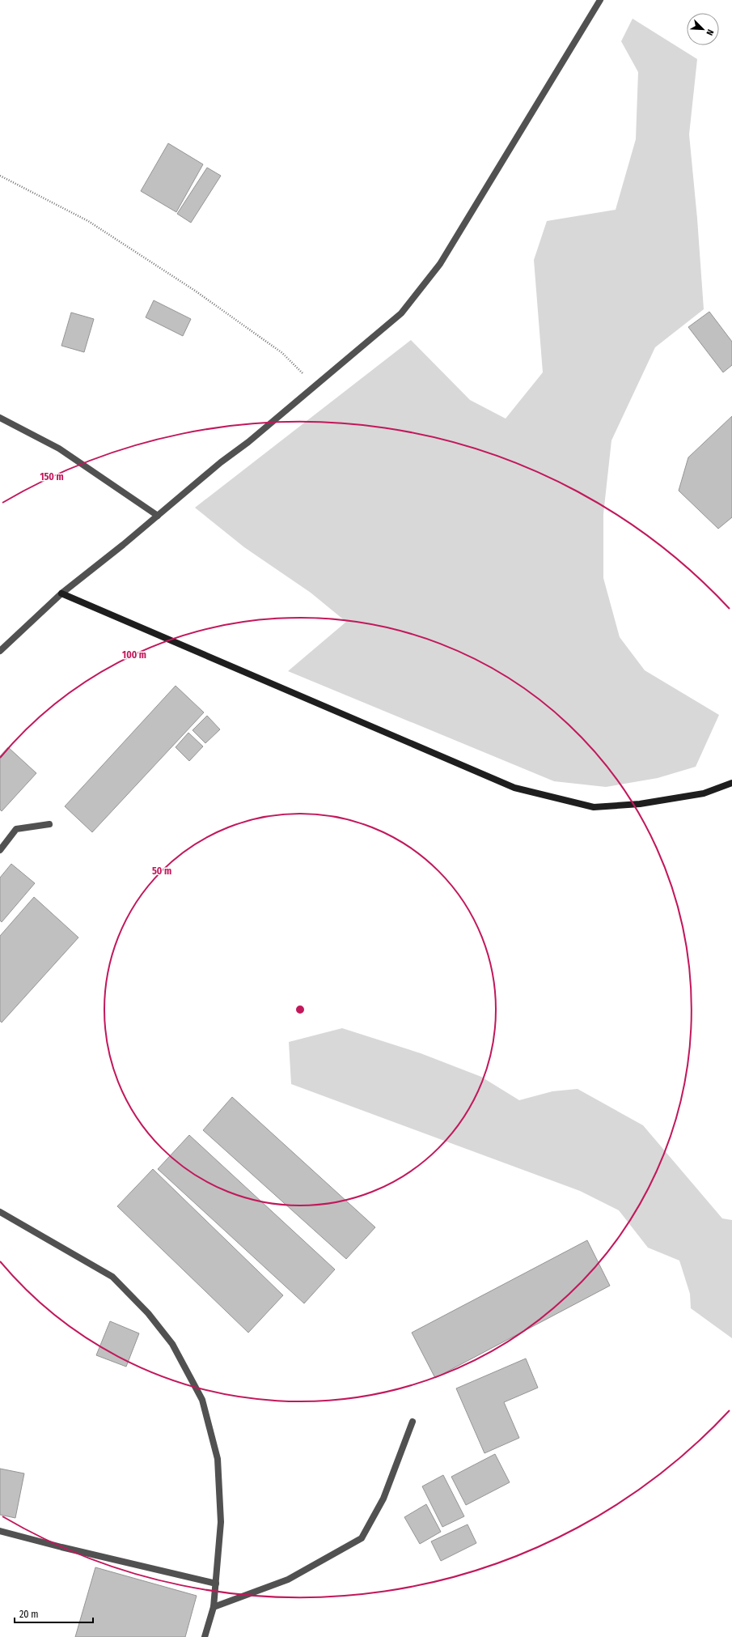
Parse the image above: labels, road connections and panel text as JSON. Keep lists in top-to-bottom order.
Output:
{
  "scale_bar": "20 m",
  "north": "bottom right",
  "rings": ["150 m", "100 m", "50 m"]
}
